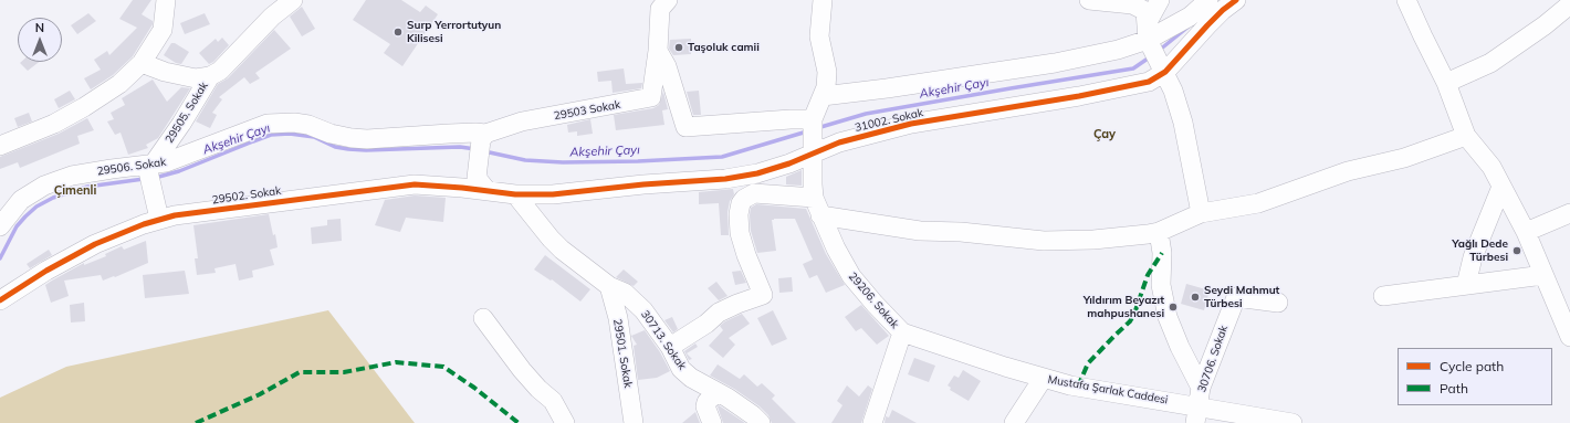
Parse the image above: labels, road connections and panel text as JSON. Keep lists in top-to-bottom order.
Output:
{
  "streets": {
    "street": [
      "29503 Sokak",
      "29505. Sokak",
      "31002. Sokak",
      "29506. Sokak",
      "29502. Sokak",
      "29206. Sokak",
      "30713. Sokak",
      "29501. Sokak",
      "30706. Sokak",
      "Mustafa Şarlak Caddesi"
    ]
  },
  "crossings": [
    ["29503 Sokak", "29506. Sokak"],
    ["29505. Sokak", "29506. Sokak"],
    ["31002. Sokak", "29502. Sokak"],
    ["31002. Sokak", "29206. Sokak"],
    ["31002. Sokak", "30713. Sokak"],
    ["29502. Sokak", "30713. Sokak"],
    ["29206. Sokak", "Mustafa Şarlak Caddesi"],
    ["30713. Sokak", "29501. Sokak"],
    ["30706. Sokak", "Mustafa Şarlak Caddesi"]
  ],
  "districts": ["Çay", "Çimenli"],
  "water": ["Akşehir Çayı"],
  "places": [
    "Surp Yerrortutyun Kilisesi",
    "Taşoluk camii",
    "Yağlı Dede Türbesi",
    "Seydi Mahmut Türbesi",
    "Yıldırım Beyazıt mahpushanesi"
  ],
  "legend": ["Cycle path", "Path"],
  "north": "top"
}
